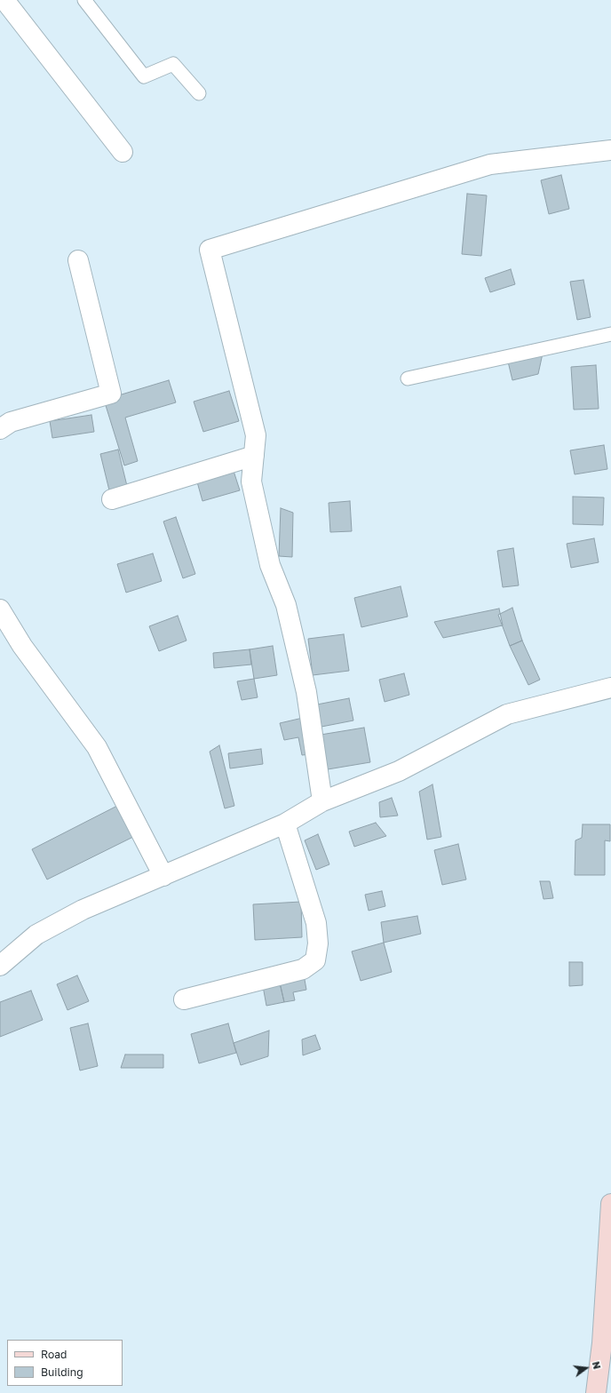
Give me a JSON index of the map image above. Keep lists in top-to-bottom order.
{
  "legend": ["Road", "Building"],
  "north": "right"
}
